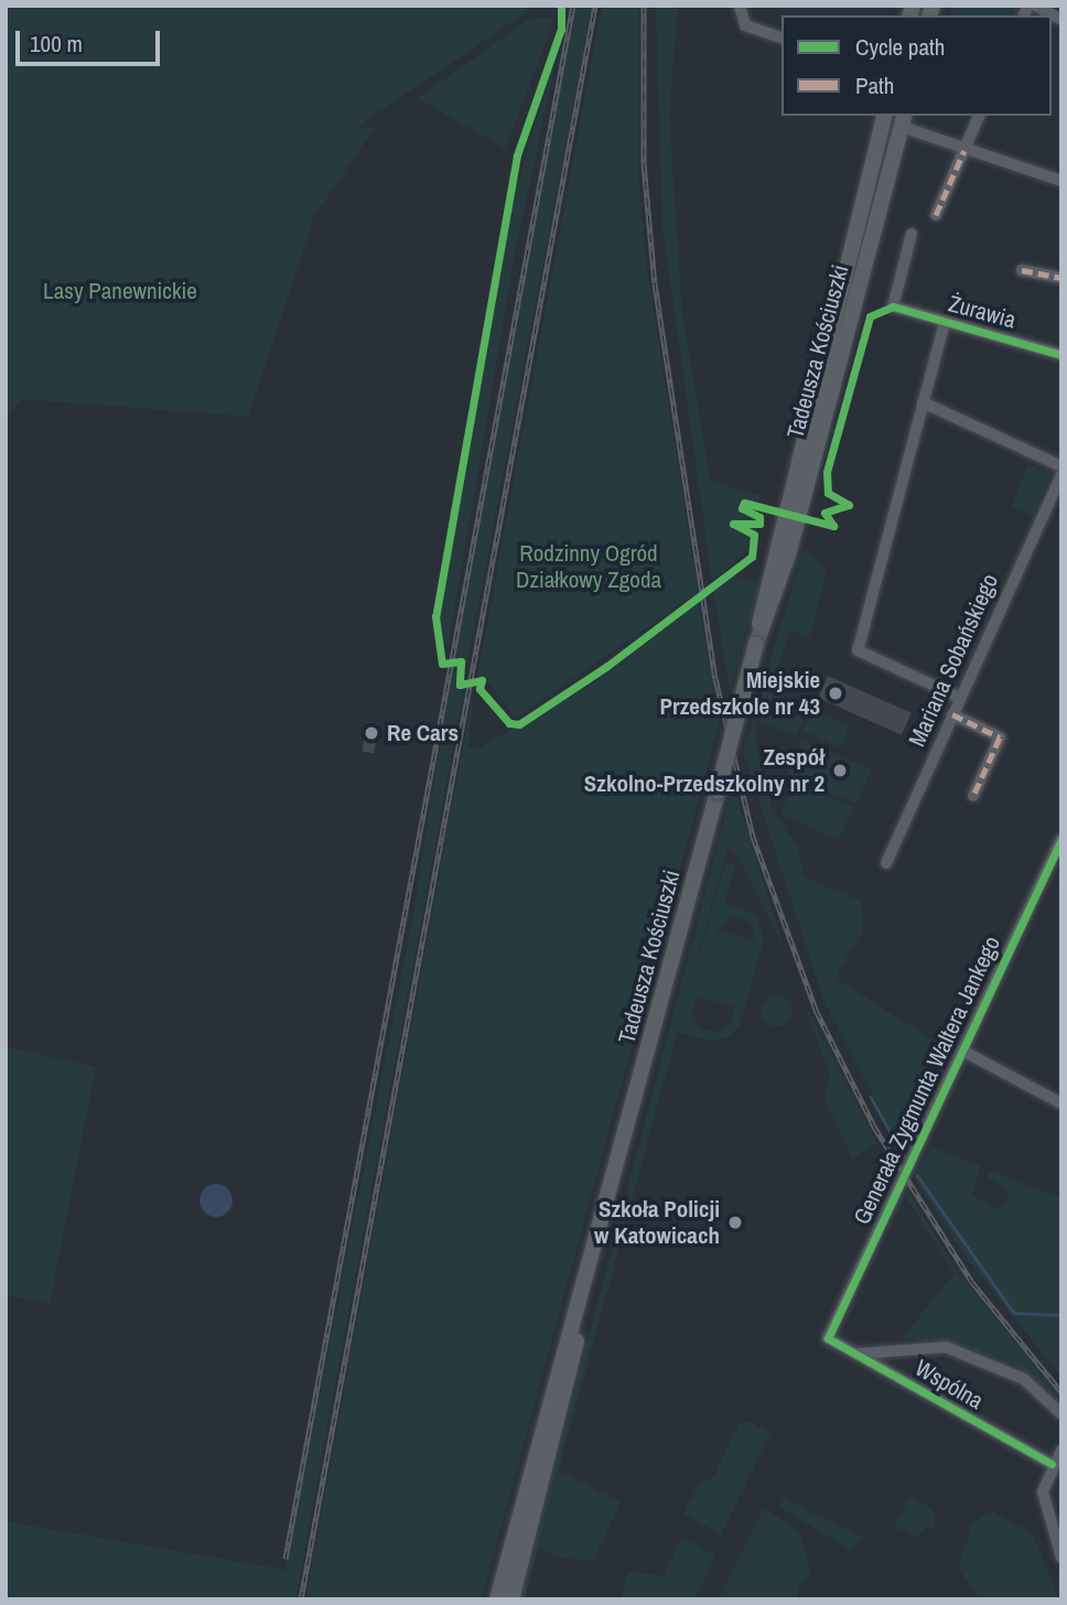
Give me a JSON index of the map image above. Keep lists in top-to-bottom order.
{
  "streets": {
    "main road": ["Tadeusza Kościuszki"],
    "street": [
      "Żurawia",
      "Mariana Sobańskiego",
      "Generała Zygmunta Waltera Jankego",
      "Wspólna"
    ]
  },
  "crossings": [
    ["Żurawia", "Mariana Sobańskiego"],
    ["Generała Zygmunta Waltera Jankego", "Wspólna"]
  ],
  "parks": ["Lasy Panewnickie", "Rodzinny Ogród Działkowy Zgoda"],
  "places": [
    "Miejskie Przedszkole nr 43",
    "Re Cars",
    "Zespół Szkolno-Przedszkolny nr 2",
    "Szkoła Policji w Katowicach"
  ],
  "legend": ["Cycle path", "Path"],
  "scale_bar": "100 m"
}
